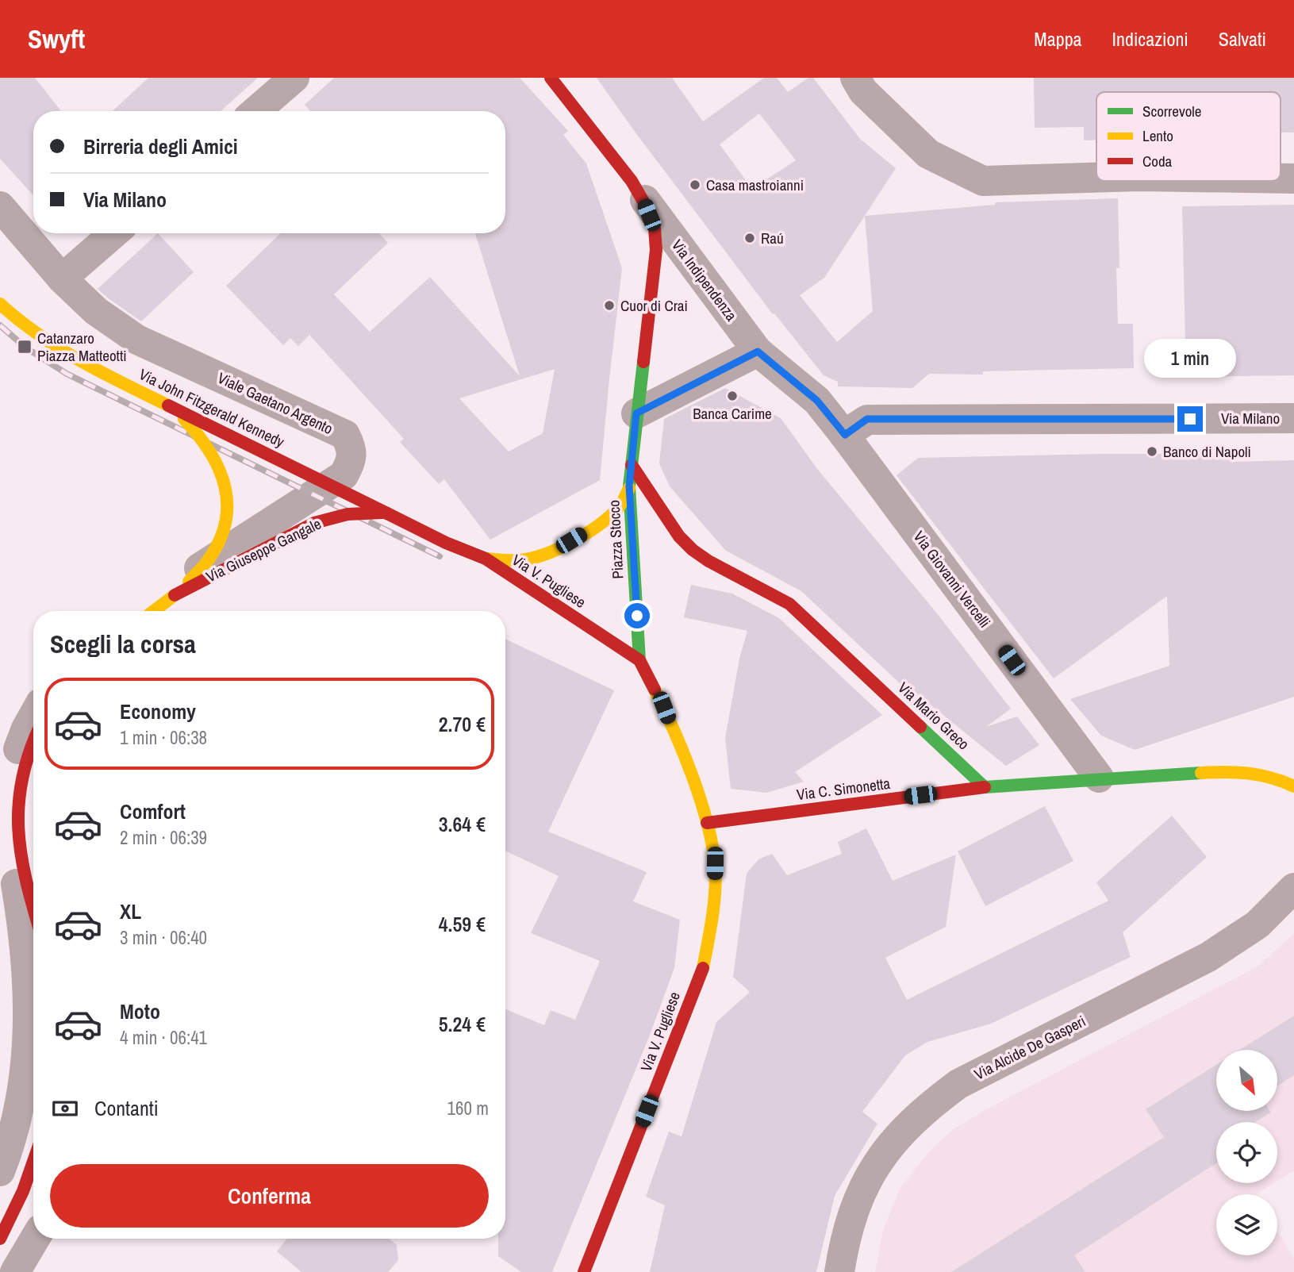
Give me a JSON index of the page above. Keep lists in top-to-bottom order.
{
  "streets": {
    "street": [
      "Via Indipendenza",
      "Viale Gaetano Argento",
      "Via John Fitzgerald Kennedy",
      "Via Milano",
      "Piazza Stocco",
      "Via Giuseppe Gangale",
      "Via Giovanni Vercelli",
      "Via V. Pugliese",
      "Via Mario Greco",
      "Via C. Simonetta",
      "Via Alcide De Gasperi"
    ]
  },
  "crossings": [
    ["Via Indipendenza", "Via Milano"],
    ["Via Indipendenza", "Piazza Stocco"],
    ["Via Indipendenza", "Via Giovanni Vercelli"],
    ["Via Indipendenza", "Via Mario Greco"],
    ["Via John Fitzgerald Kennedy", "Via Giuseppe Gangale"],
    ["Via John Fitzgerald Kennedy", "Via V. Pugliese"],
    ["Via Milano", "Via Giovanni Vercelli"],
    ["Piazza Stocco", "Via V. Pugliese"],
    ["Via Giuseppe Gangale", "Via V. Pugliese"],
    ["Via V. Pugliese", "Via C. Simonetta"],
    ["Via Mario Greco", "Via C. Simonetta"]
  ],
  "places": {
    "other": [
      "Casa mastroianni",
      "Raú",
      "Cuor di Crai",
      "Banca Carime",
      "Banco di Napoli"
    ],
    "transit": ["Catanzaro Piazza Matteotti"]
  },
  "legend": ["Scorrevole", "Lento", "Coda"],
  "north": "bottom right",
  "page": {
    "header": "Swyft",
    "nav": ["Mappa", "Indicazioni", "Salvati"],
    "banner": ["Birreria degli Amici", "Via Milano"],
    "bubble": "1 min",
    "heading": "Scegli la corsa",
    "list": [
      {
        "name": "Economy",
        "note": "1 min · 06:38",
        "value": "2.70 €"
      },
      {
        "name": "Comfort",
        "note": "2 min · 06:39",
        "value": "3.64 €"
      },
      {
        "name": "XL",
        "note": "3 min · 06:40",
        "value": "4.59 €"
      },
      {
        "name": "Moto",
        "note": "4 min · 06:41",
        "value": "5.24 €"
      }
    ],
    "pay": ["Contanti", "160 m"],
    "buttons": "Conferma"
  }
}
